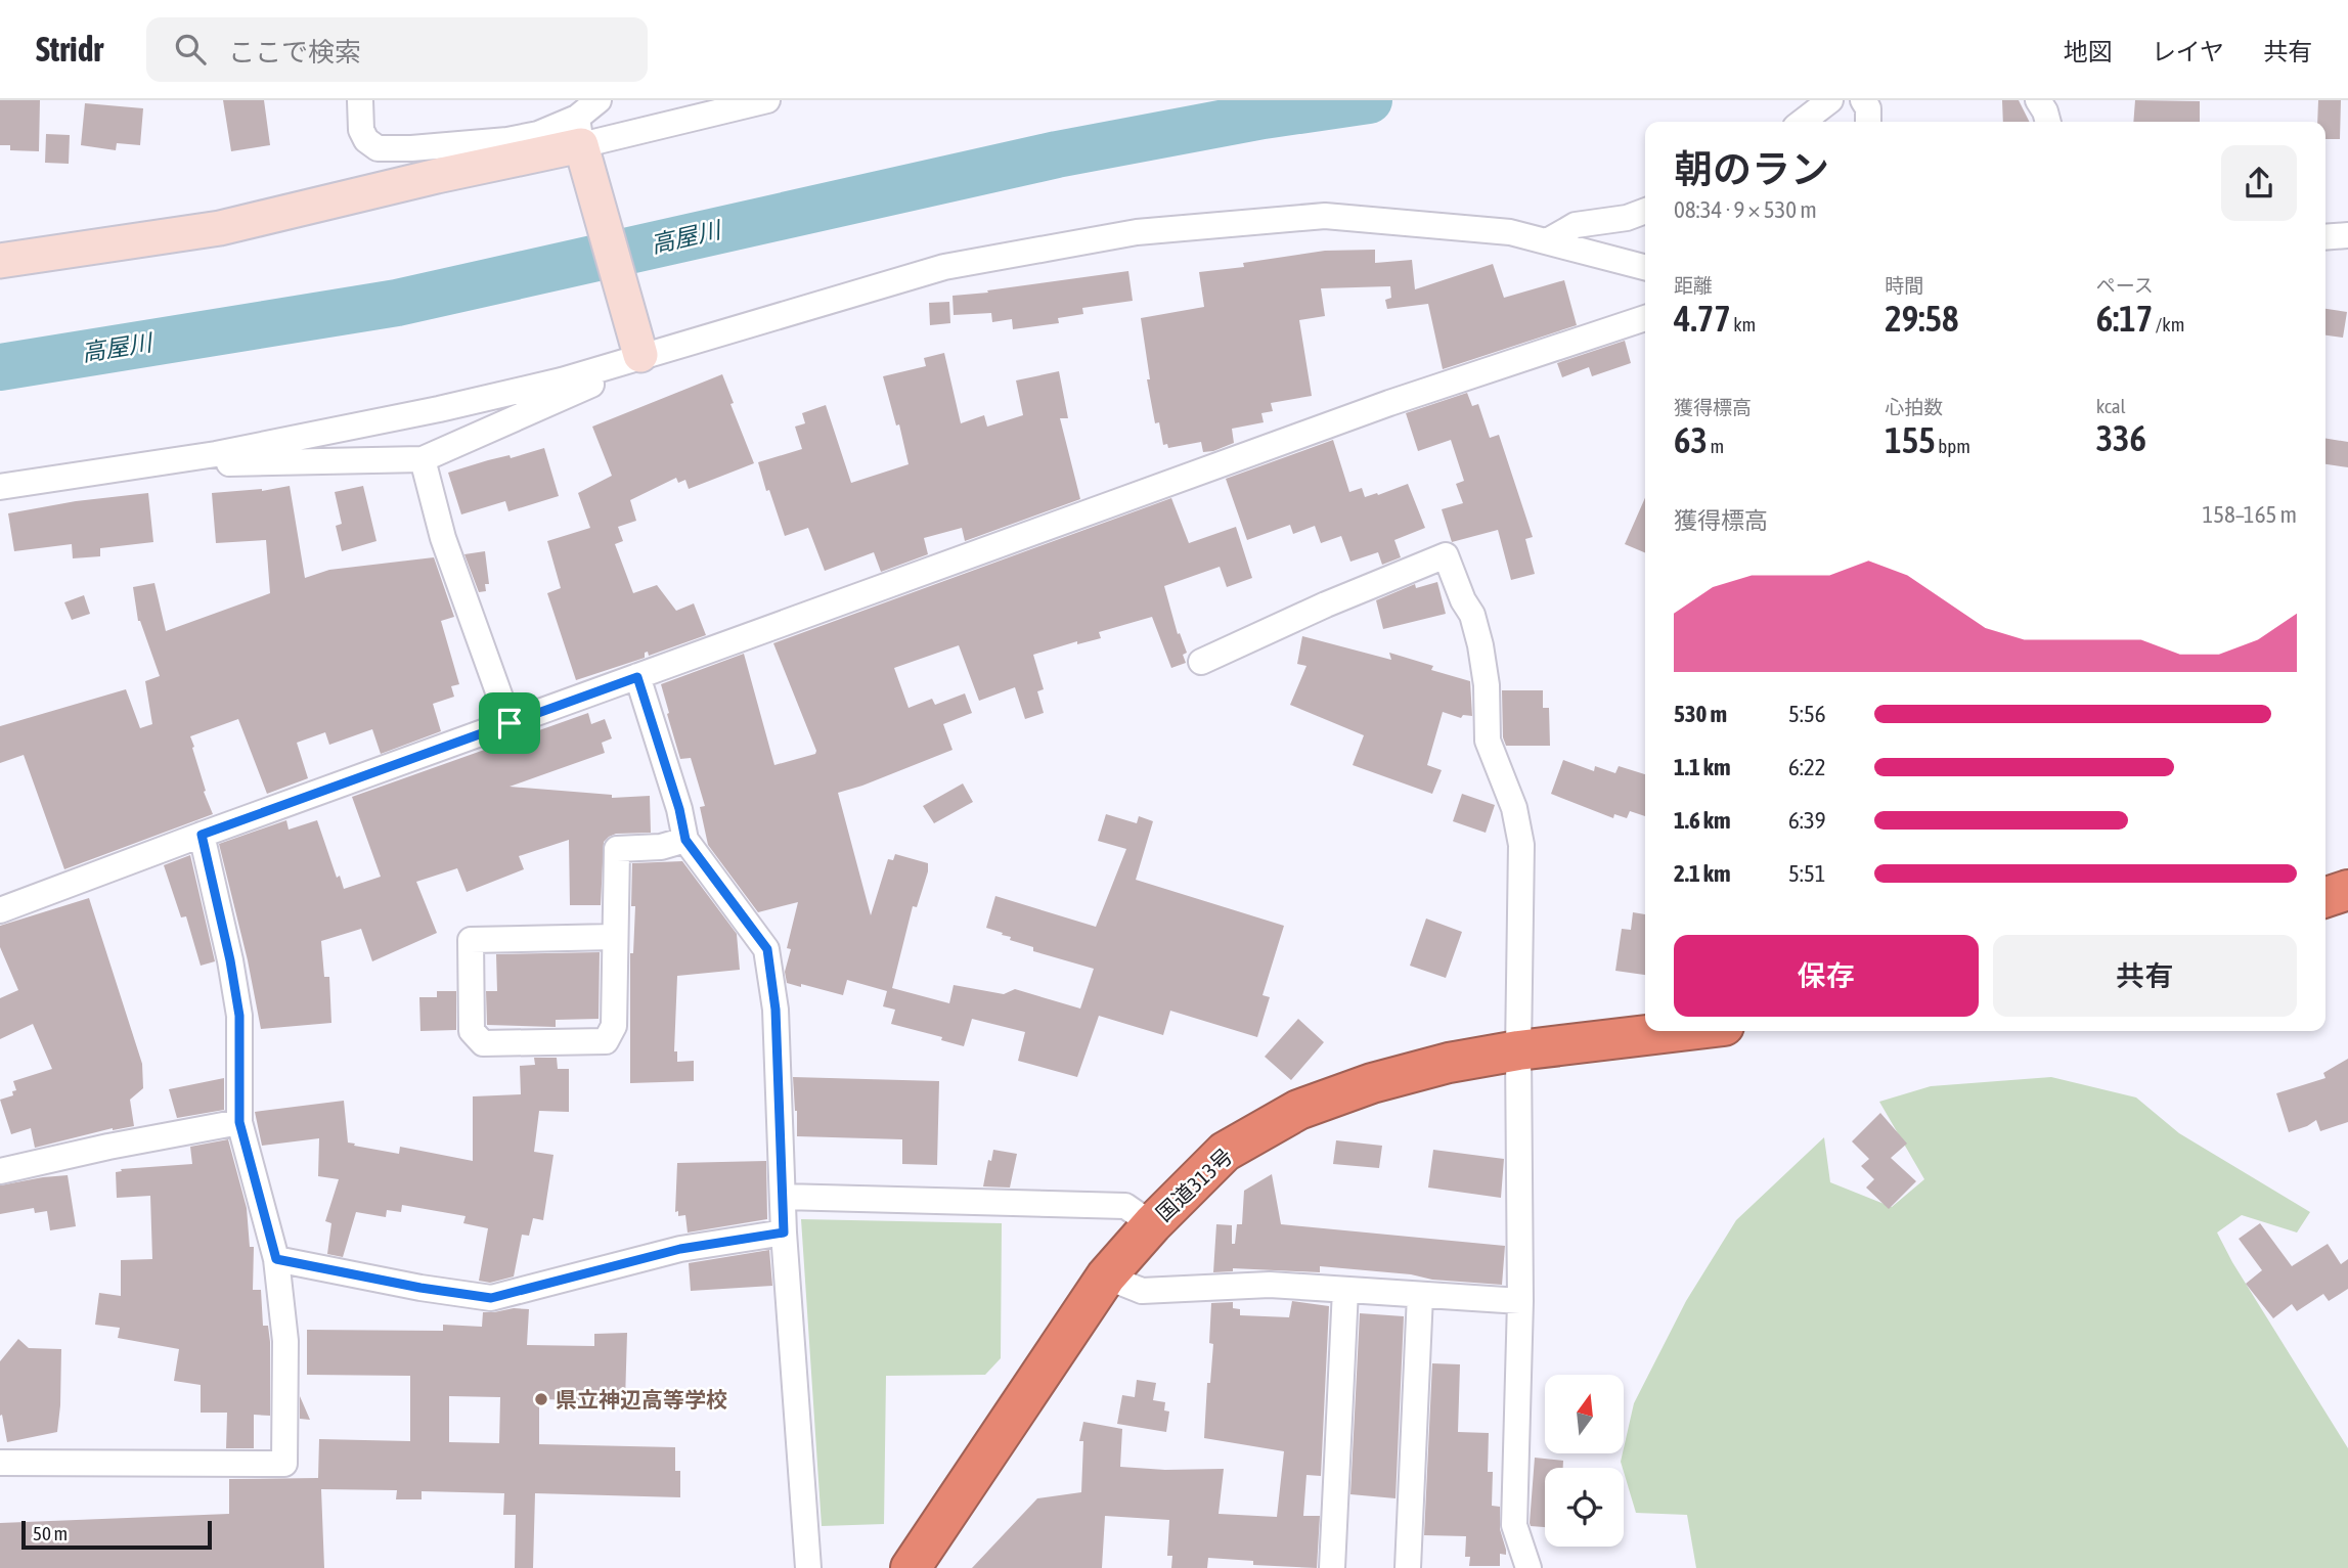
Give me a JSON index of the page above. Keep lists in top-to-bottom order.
{
  "streets": {
    "highway": ["国道313号"]
  },
  "water": ["高屋川"],
  "places": ["県立神辺高等学校"],
  "scale_bar": "50 m",
  "north": "top",
  "page": {
    "header": "Stridr",
    "search": "ここで検索",
    "nav": ["地図", "レイヤ", "共有"],
    "heading": ["朝のラン", "08:34 · 9 × 530 m"],
    "stats": [
      ["距離", "4.77 km"],
      ["時間", "29:58"],
      ["ペース", "6:17 /km"],
      ["獲得標高", "63 m"],
      ["心拍数", "155 bpm"],
      ["kcal", "336"]
    ],
    "chart": ["獲得標高", "158–165 m"],
    "list": [
      {
        "name": "530 m",
        "note": "5:56"
      },
      {
        "name": "1.1 km",
        "note": "6:22"
      },
      {
        "name": "1.6 km",
        "note": "6:39"
      },
      {
        "name": "2.1 km",
        "note": "5:51"
      }
    ],
    "buttons": ["保存", "共有"],
    "scale": "50 m"
  }
}
